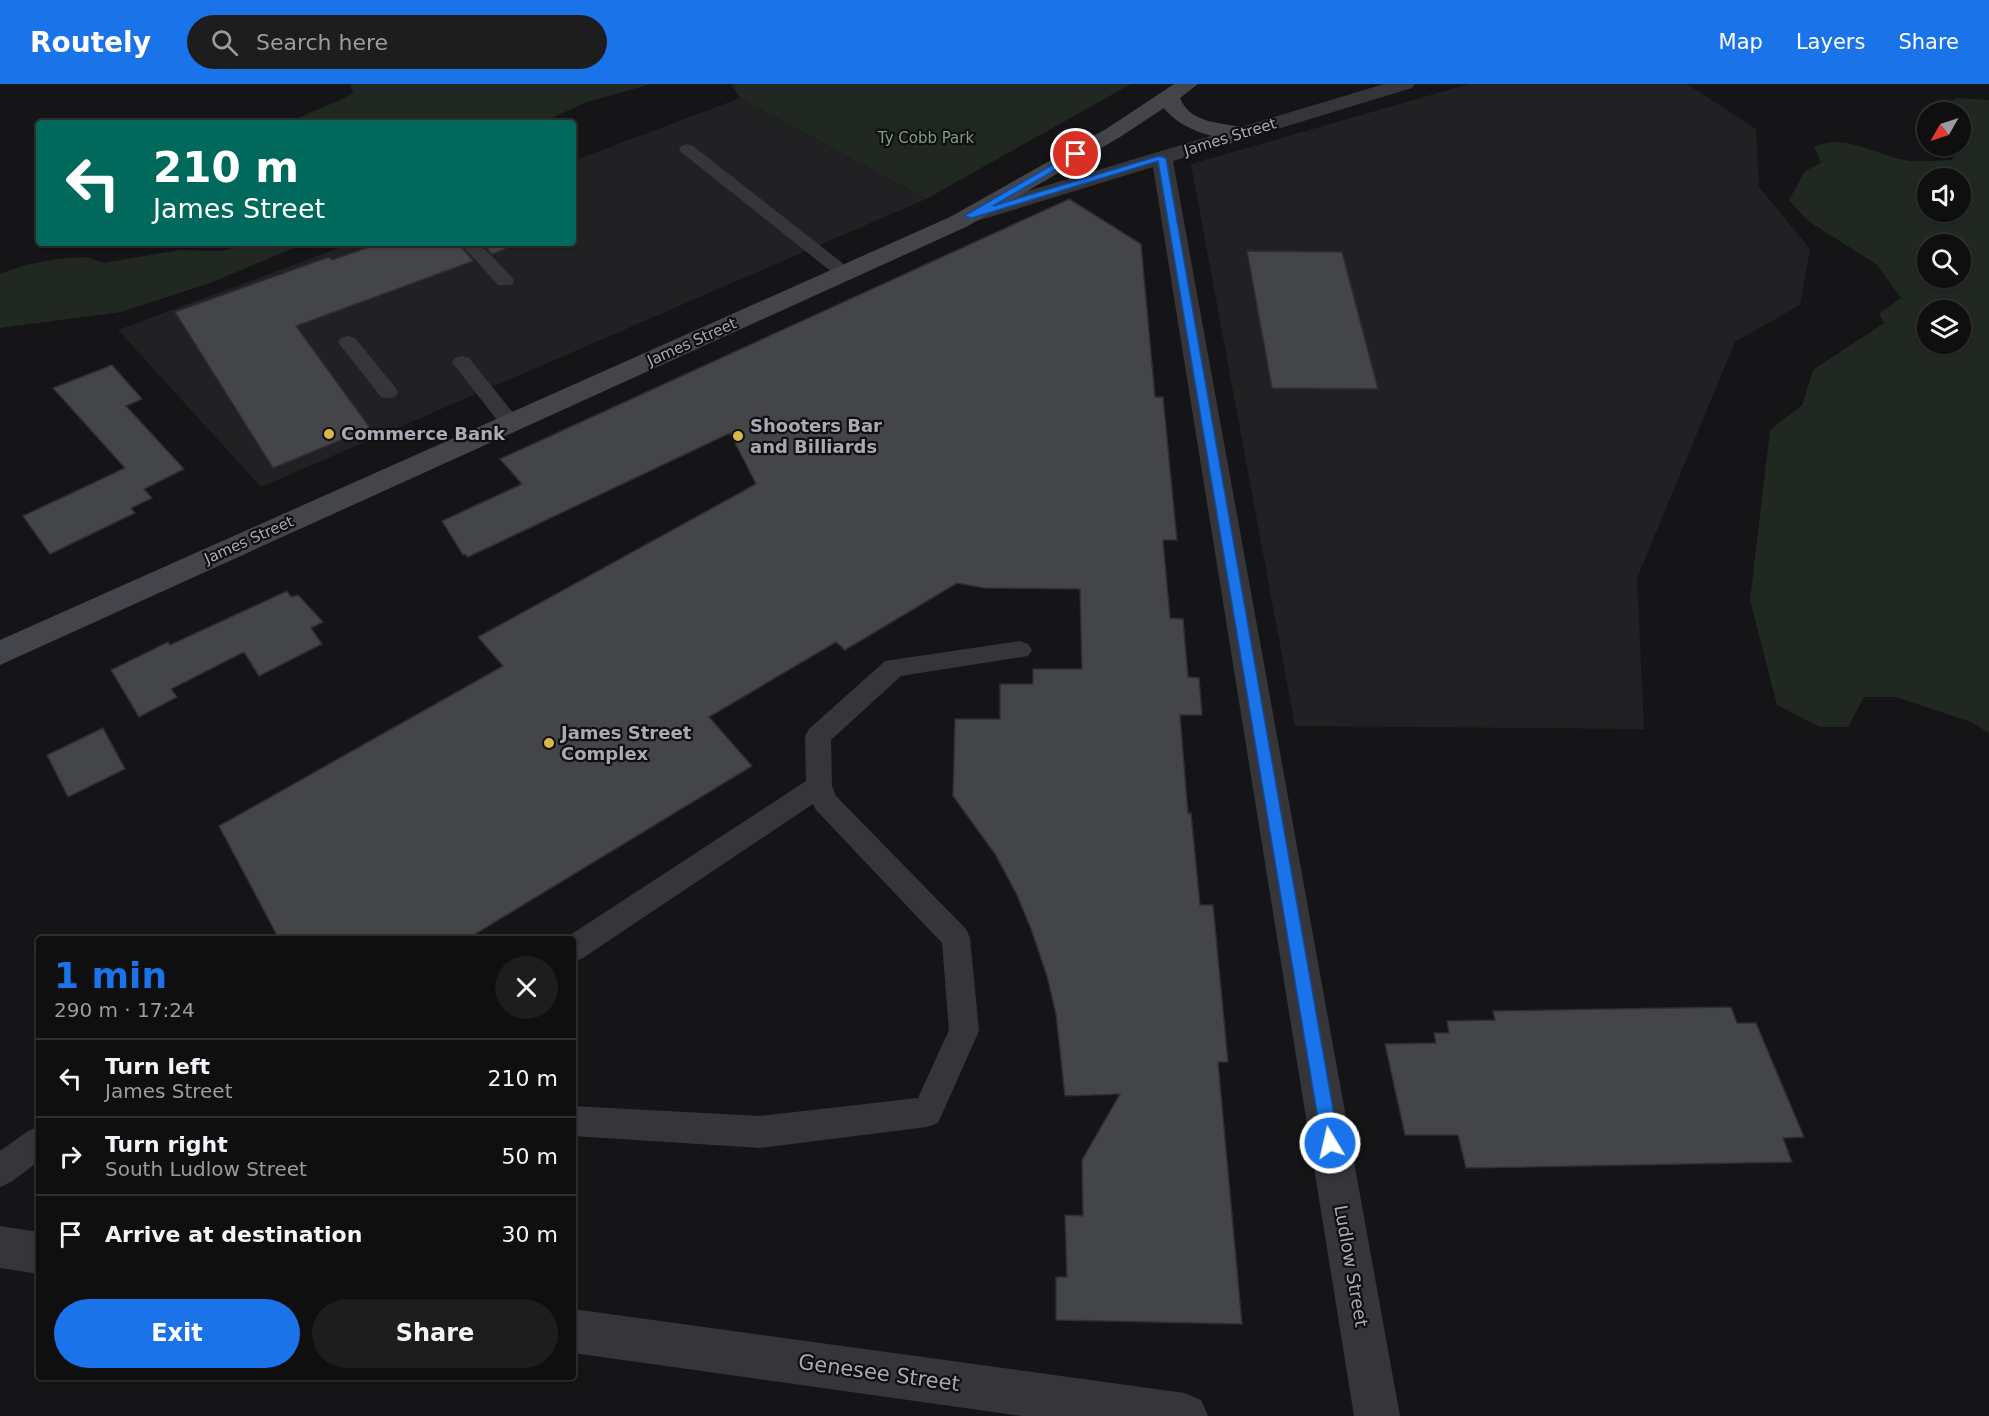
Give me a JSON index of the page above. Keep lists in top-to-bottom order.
{
  "streets": {
    "main road": ["James Street"],
    "street": ["Ludlow Street", "Genesee Street"]
  },
  "crossings": [
    ["James Street", "Ludlow Street"]
  ],
  "parks": ["Ty Cobb Park"],
  "places": ["Commerce Bank", "Shooters Bar and Billiards", "James Street Complex"],
  "north": "bottom left",
  "page": {
    "header": "Routely",
    "search": "Search here",
    "nav": ["Map", "Layers", "Share"],
    "turn": ["210 m", "James Street"],
    "heading": ["1 min", "290 m · 17:24"],
    "list": [
      {
        "name": "Turn left",
        "note": "James Street",
        "value": "210 m"
      },
      {
        "name": "Turn right",
        "note": "South Ludlow Street",
        "value": "50 m"
      },
      {
        "name": "Arrive at destination",
        "value": "30 m"
      }
    ],
    "buttons": ["Exit", "Share"]
  }
}
